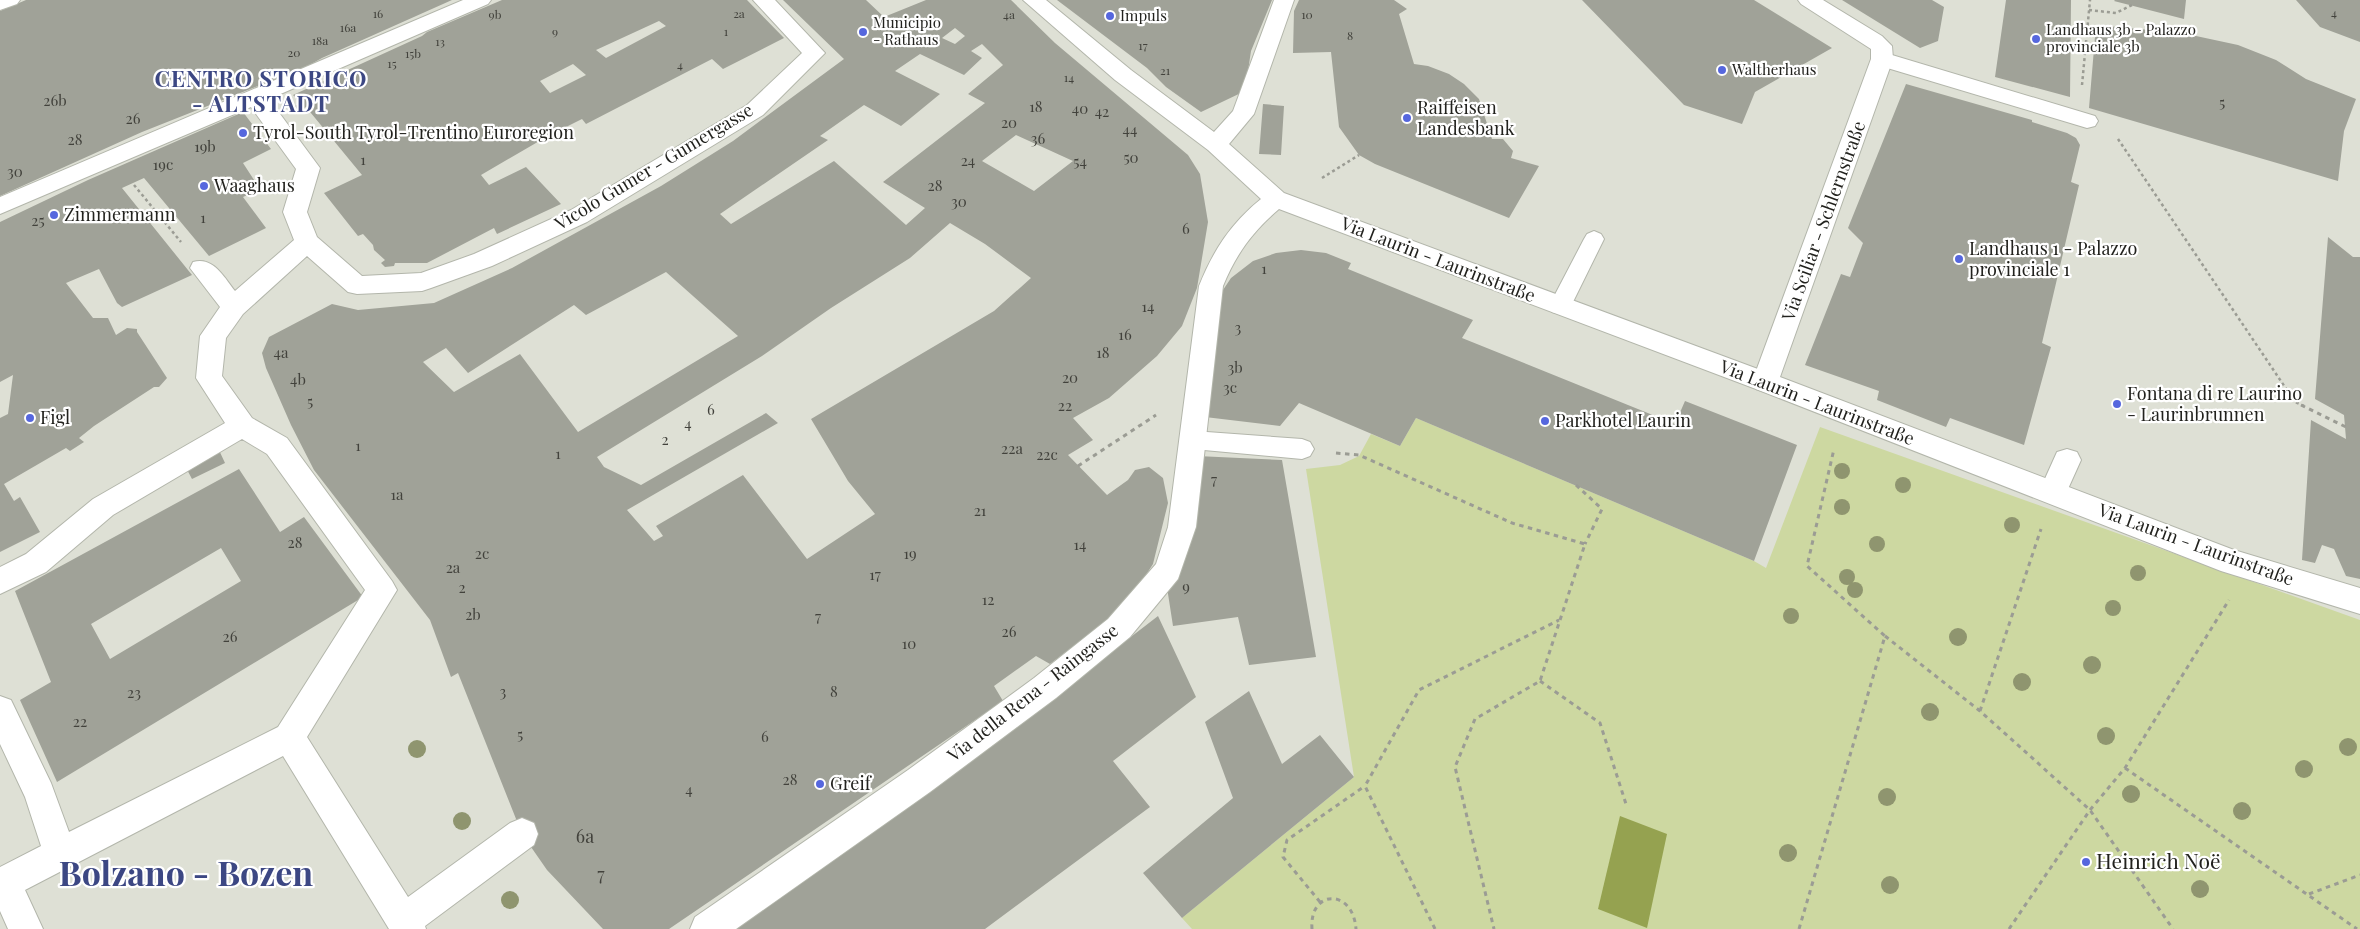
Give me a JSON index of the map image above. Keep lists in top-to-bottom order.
{
  "streets": {
    "street": [
      "Vicolo Gumer - Gumergasse",
      "Via Sciliar - Schlernstraße",
      "Via Laurin - Laurinstraße",
      "Via della Rena - Raingasse"
    ]
  },
  "crossings": [
    ["Via Sciliar - Schlernstraße", "Via Laurin - Laurinstraße"],
    ["Via Laurin - Laurinstraße", "Via della Rena - Raingasse"]
  ],
  "districts": ["CENTRO STORICO - ALTSTADT", "Bolzano - Bozen"],
  "places": [
    "Impuls",
    "Municipio - Rathaus",
    "Landhaus 3b - Palazzo provinciale 3b",
    "Waltherhaus",
    "Raiffeisen Landesbank",
    "Tyrol-South Tyrol-Trentino Euroregion",
    "Waaghaus",
    "Zimmermann",
    "Landhaus 1 - Palazzo provinciale 1",
    "Fontana di re Laurino - Laurinbrunnen",
    "Figl",
    "Parkhotel Laurin",
    "Greif",
    "Heinrich Noë"
  ],
  "house_numbers": [
    "4",
    "16",
    "2a",
    "9b",
    "4a",
    "10",
    "16a",
    "9",
    "1",
    "8",
    "18a",
    "13",
    "17",
    "20",
    "15b",
    "15",
    "4",
    "21",
    "14",
    "26b",
    "5",
    "18",
    "40",
    "42",
    "26",
    "20",
    "44",
    "36",
    "28",
    "19b",
    "50",
    "1",
    "24",
    "54",
    "19c",
    "30",
    "28",
    "30",
    "1",
    "25",
    "6",
    "1",
    "14",
    "3",
    "16",
    "4a",
    "18",
    "3b",
    "20",
    "4b",
    "3c",
    "5",
    "22",
    "6",
    "4",
    "2",
    "1",
    "22a",
    "1",
    "22c",
    "7",
    "1a",
    "21",
    "28",
    "14",
    "2c",
    "19",
    "2a",
    "17",
    "9",
    "2",
    "12",
    "2b",
    "7",
    "26",
    "26",
    "10",
    "3",
    "8",
    "23",
    "22",
    "5",
    "6",
    "28",
    "4",
    "6a",
    "7"
  ]
}
